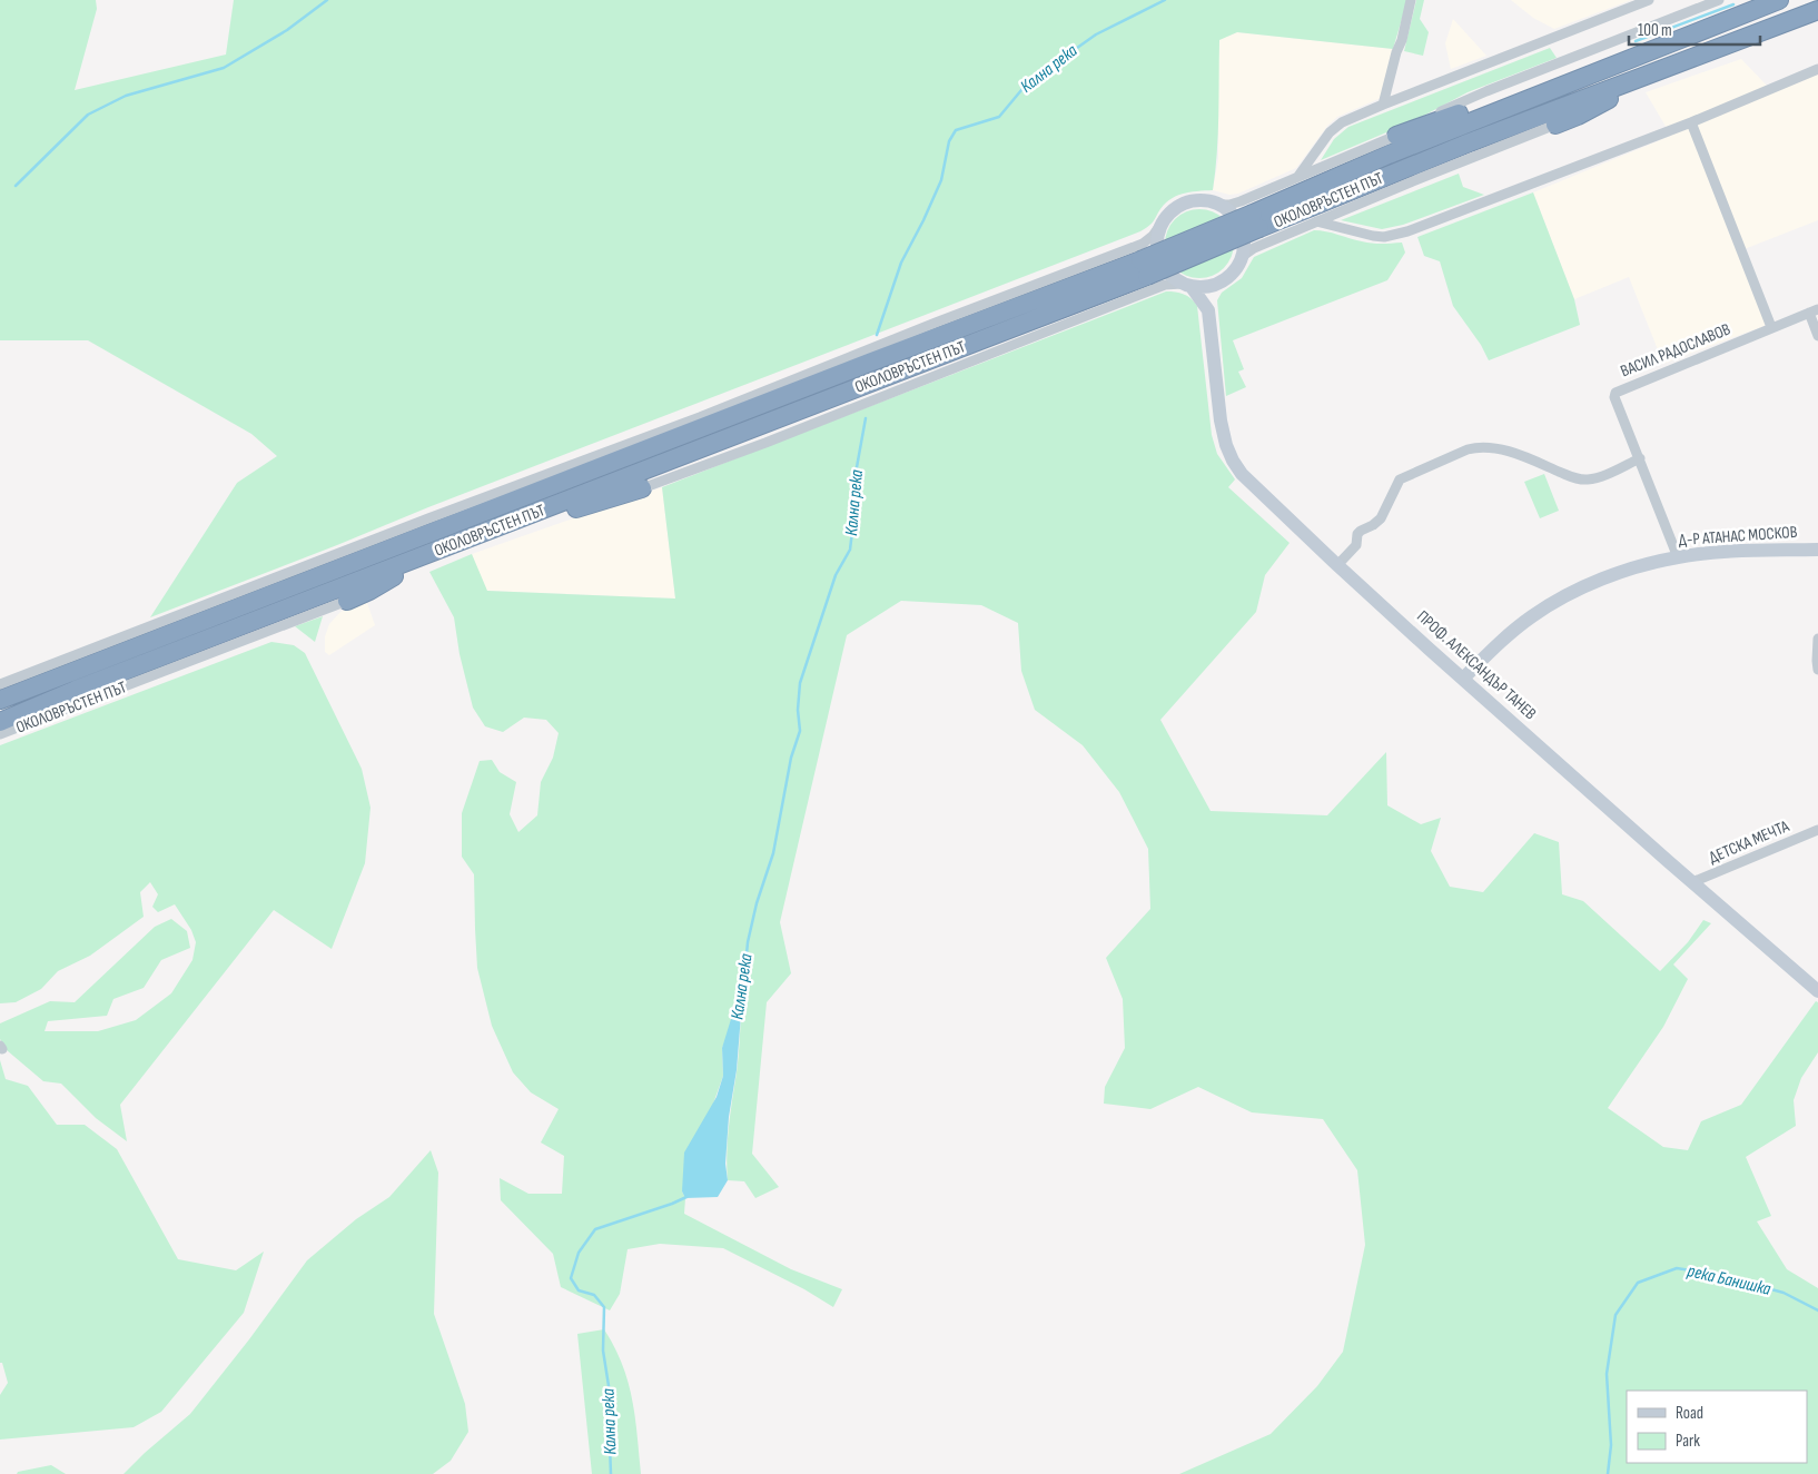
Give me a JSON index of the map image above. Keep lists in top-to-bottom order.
{
  "streets": {
    "highway": ["ОКОЛОВРЪСТЕН ПЪТ"],
    "street": [
      "ВАСИЛ РАДОСЛАВОВ",
      "Д-Р АТАНАС МОСКОВ",
      "ПРОФ. АЛЕКСАНДЪР ТАНЕВ",
      "ДЕТСКА МЕЧТА"
    ]
  },
  "crossings": [
    ["ОКОЛОВРЪСТЕН ПЪТ", "ПРОФ. АЛЕКСАНДЪР ТАНЕВ"],
    ["ВАСИЛ РАДОСЛАВОВ", "Д-Р АТАНАС МОСКОВ"],
    ["Д-Р АТАНАС МОСКОВ", "ПРОФ. АЛЕКСАНДЪР ТАНЕВ"],
    ["ПРОФ. АЛЕКСАНДЪР ТАНЕВ", "ДЕТСКА МЕЧТА"]
  ],
  "water": ["Кална река", "река Банишка"],
  "legend": ["Road", "Park"],
  "scale_bar": "100 m"
}
